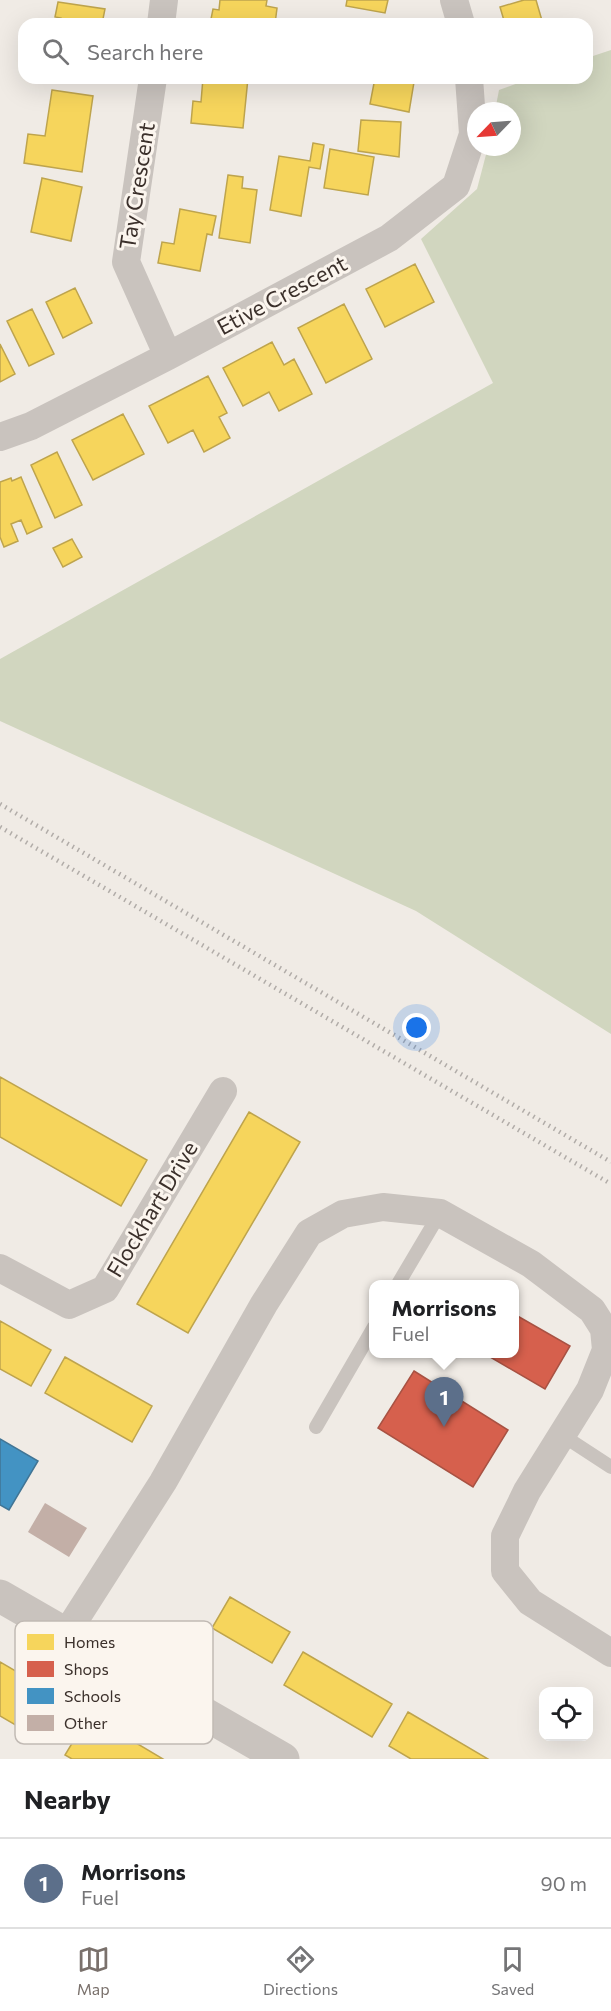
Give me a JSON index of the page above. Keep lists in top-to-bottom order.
{
  "streets": {
    "street": ["Tay Crescent", "Etive Crescent", "Flockhart Drive"]
  },
  "crossings": [
    ["Tay Crescent", "Etive Crescent"]
  ],
  "legend": [
    "Homes",
    "Shops",
    "Schools",
    "Other"
  ],
  "north": "bottom left",
  "page": {
    "search": "Search here",
    "popup": ["Morrisons", "Fuel"],
    "pins": "1",
    "heading": "Nearby",
    "list": [
      {
        "mark": "1",
        "name": "Morrisons",
        "note": "Fuel",
        "value": "90 m"
      }
    ],
    "nav": ["Map", "Directions", "Saved"]
  }
}
